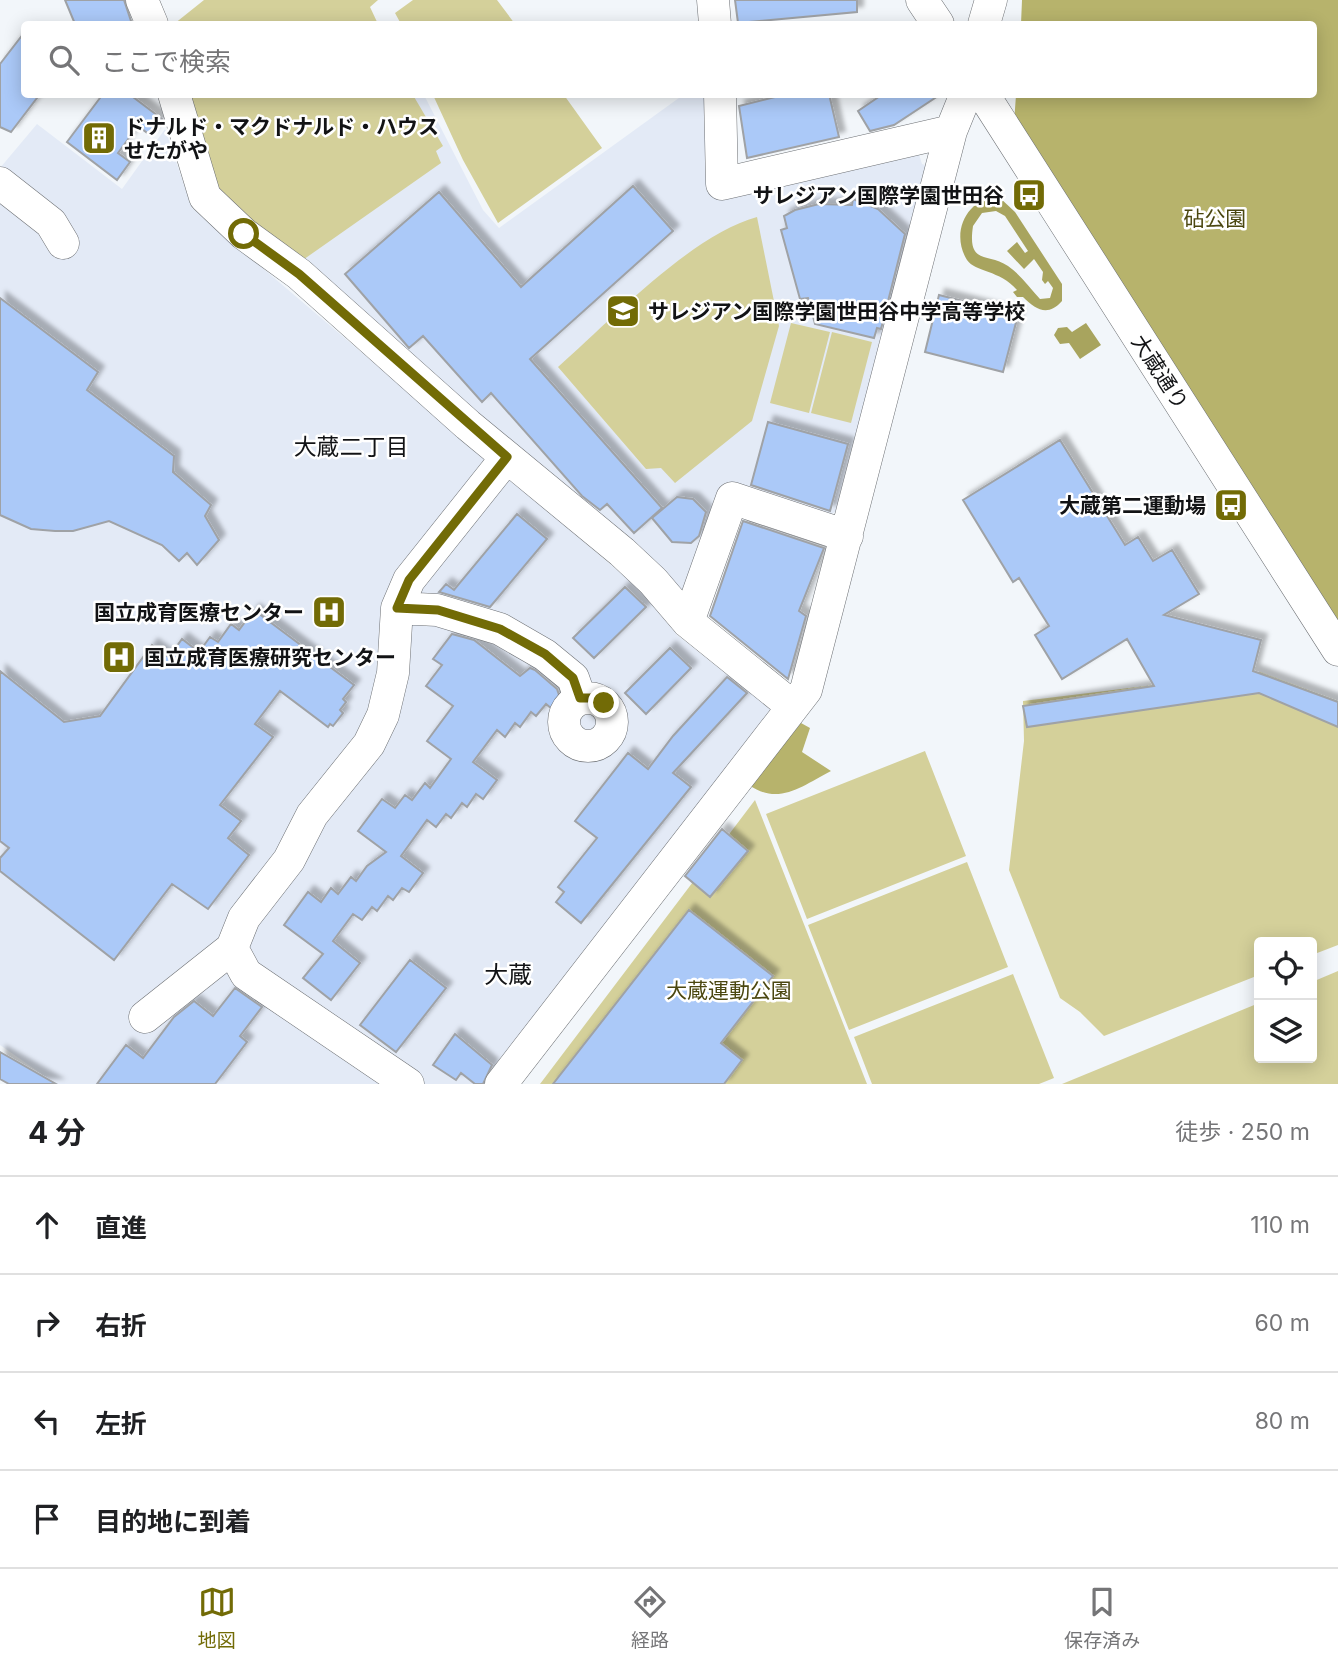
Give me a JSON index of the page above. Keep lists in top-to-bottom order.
{
  "streets": {
    "street": ["大蔵通り"]
  },
  "districts": ["大蔵二丁目", "大蔵"],
  "parks": ["砧公園", "大蔵運動公園"],
  "places": {
    "building": ["ドナルド・マクドナルド・ハウス せたがや"],
    "bus stop": ["サレジアン国際学園世田谷", "大蔵第二運動場"],
    "school or university": ["サレジアン国際学園世田谷中学高等学校"],
    "hospital": ["国立成育医療センター", "国立成育医療研究センター"]
  },
  "page": {
    "search": "ここで検索",
    "heading": ["4 分", "徒歩 · 250 m"],
    "list": [
      ["直進", "110 m"],
      ["右折", "60 m"],
      ["左折", "80 m"],
      "目的地に到着"
    ],
    "nav": ["地図", "経路", "保存済み"]
  }
}
